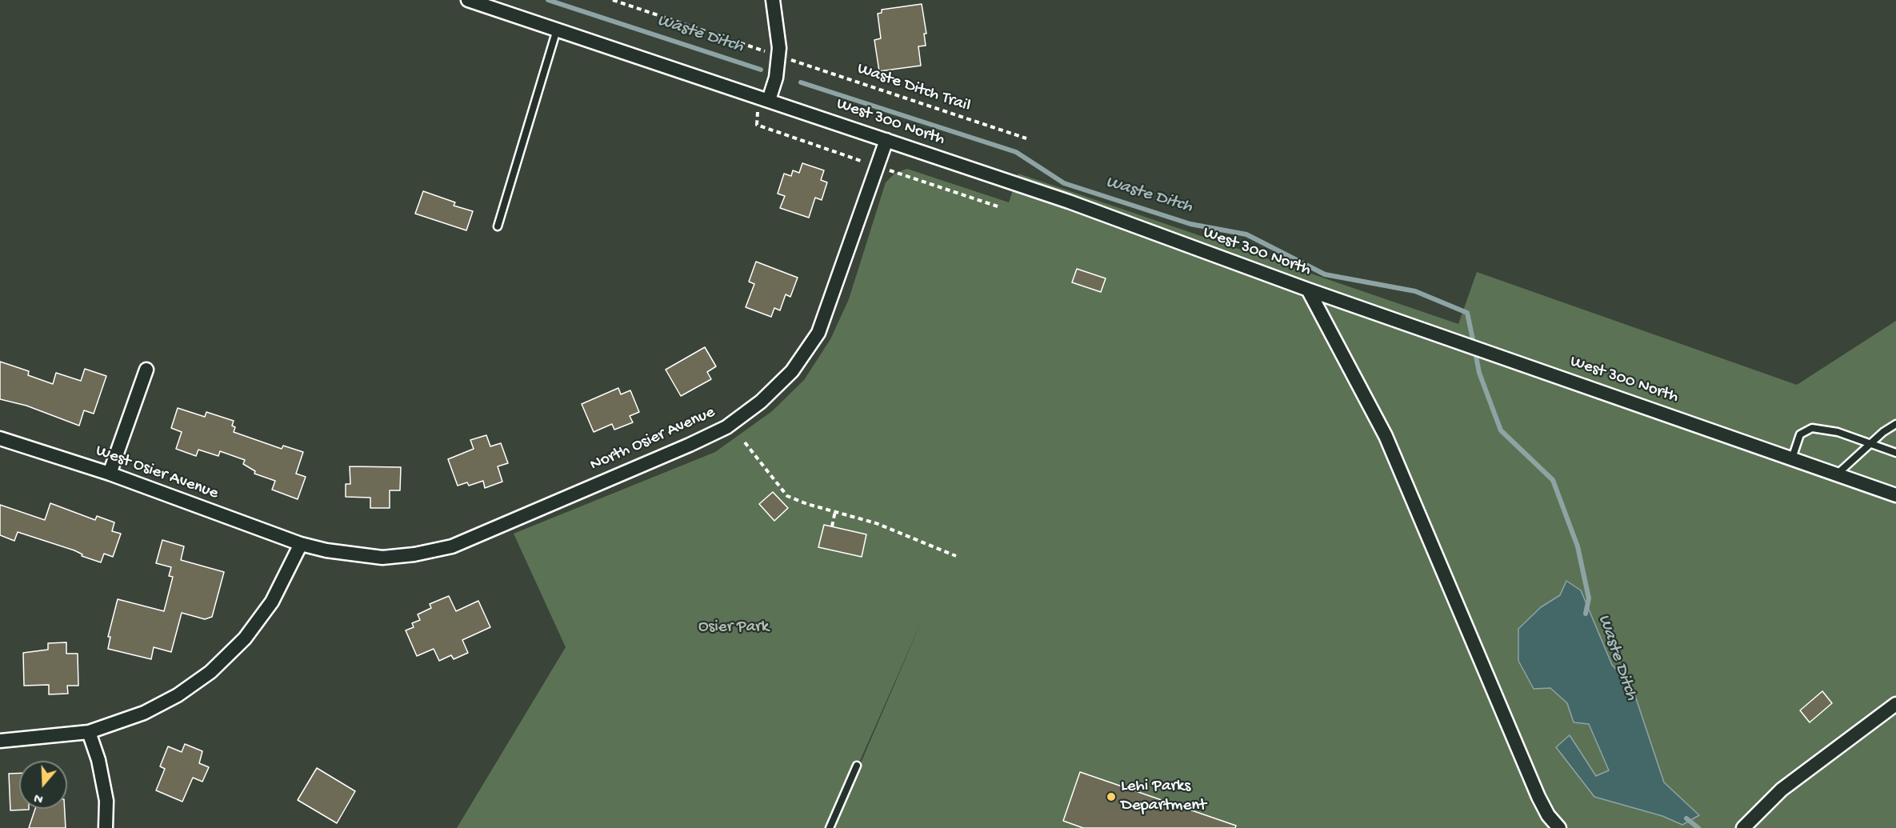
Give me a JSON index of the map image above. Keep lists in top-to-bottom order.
{
  "streets": {
    "street": ["West 300 North", "North Osier Avenue", "West Osier Avenue"],
    "path": ["Waste Ditch Trail"]
  },
  "crossings": [
    ["West 300 North", "North Osier Avenue"],
    ["North Osier Avenue", "West Osier Avenue"]
  ],
  "water": ["Waste Ditch"],
  "parks": ["Osier Park"],
  "places": ["Lehi Parks Department"],
  "north": "bottom"
}
